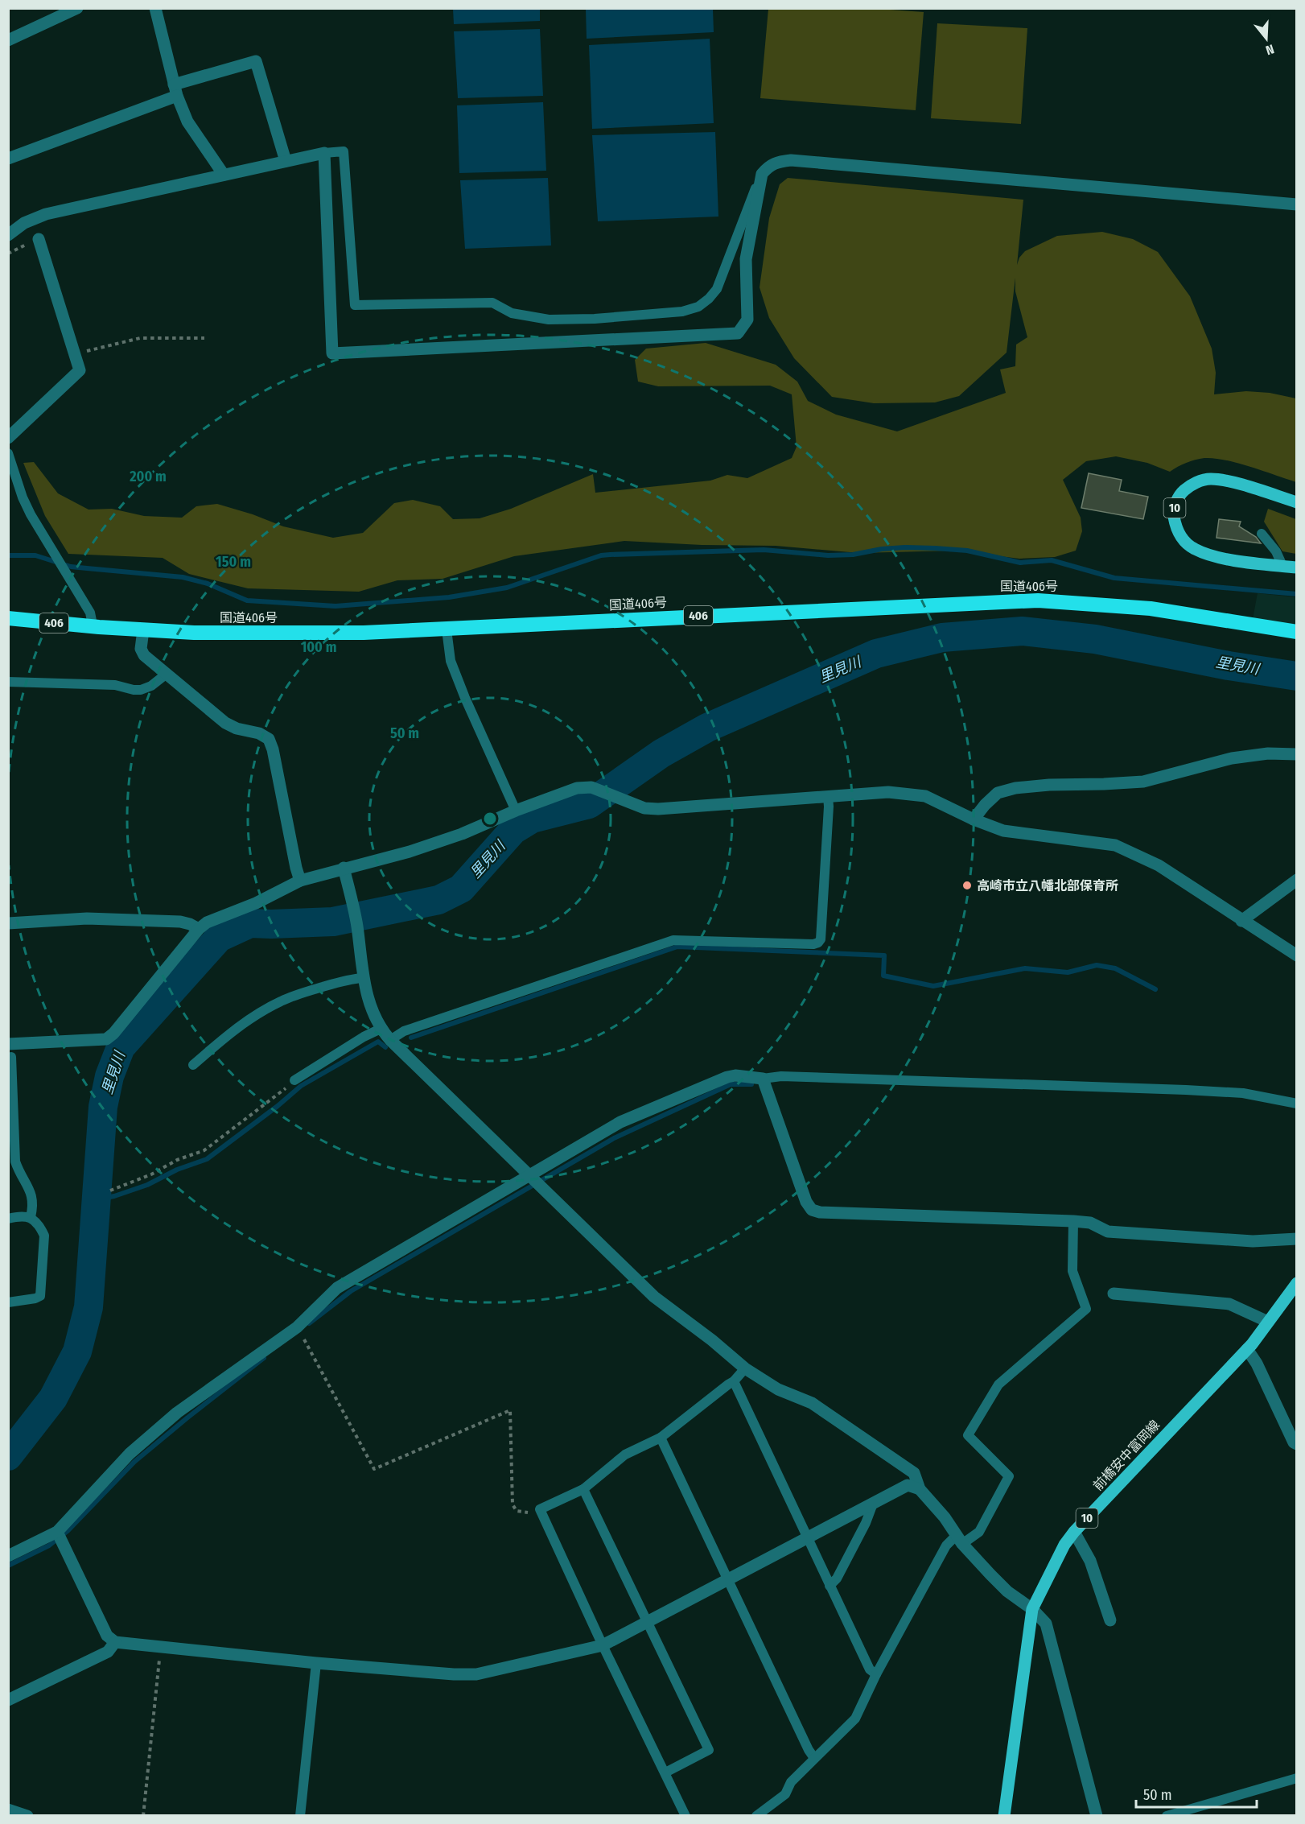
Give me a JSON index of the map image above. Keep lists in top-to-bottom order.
{
  "streets": {
    "highway": ["国道406号", "406"],
    "main road": ["10", "前橋安中富岡線"]
  },
  "water": ["里見川"],
  "places": ["高崎市立八幡北部保育所"],
  "scale_bar": "50 m",
  "north": "bottom",
  "rings": [
    "200 m",
    "150 m",
    "100 m",
    "50 m"
  ]
}
